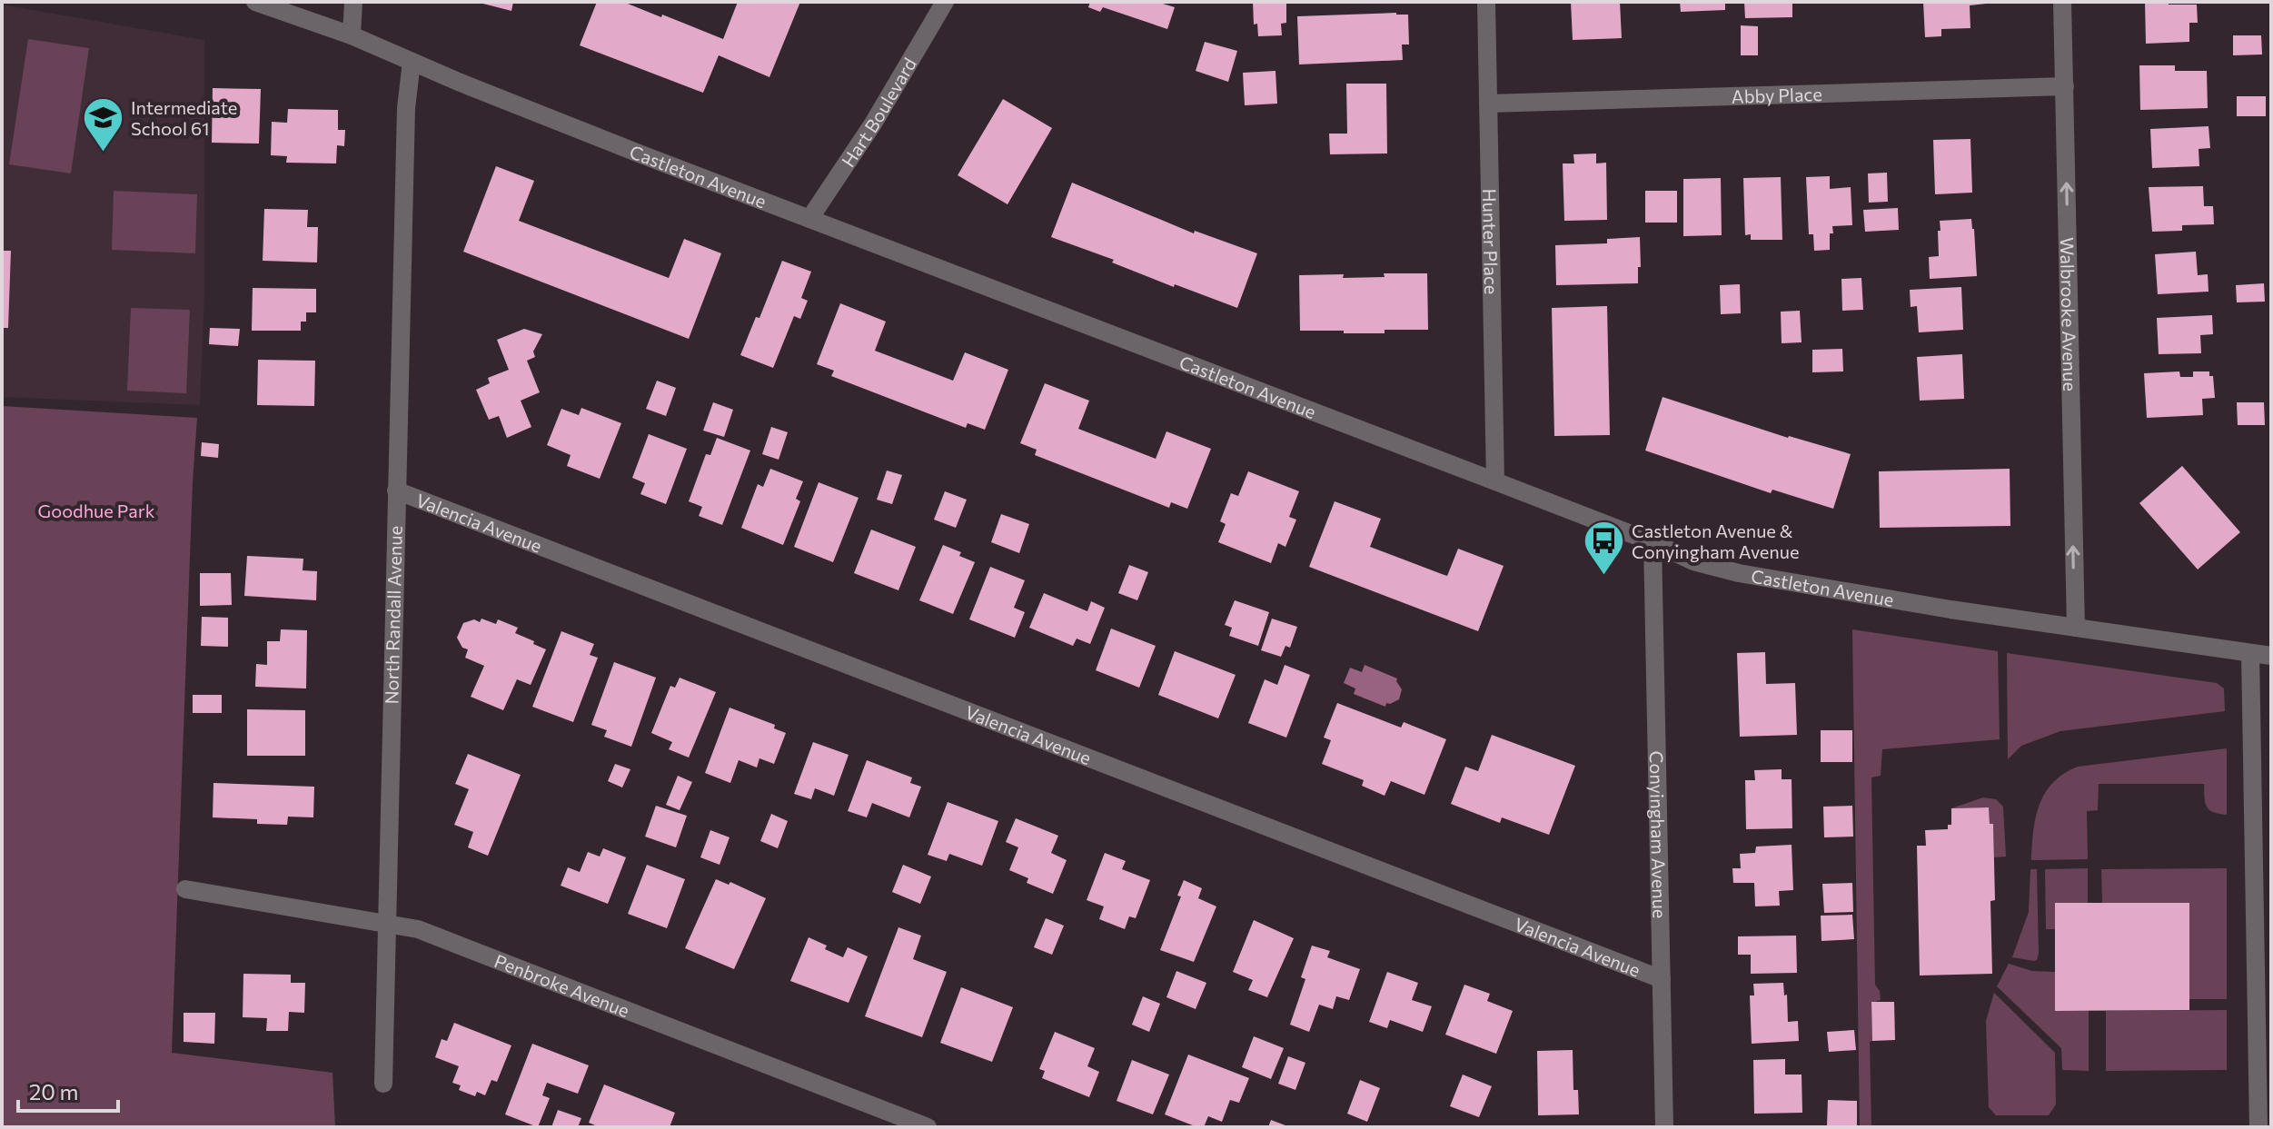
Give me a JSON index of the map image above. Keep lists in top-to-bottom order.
{
  "streets": {
    "street": [
      "Abby Place",
      "Hart Boulevard",
      "Castleton Avenue",
      "Hunter Place",
      "Walbrooke Avenue",
      "Valencia Avenue",
      "North Randall Avenue",
      "Conyingham Avenue",
      "Penbroke Avenue"
    ]
  },
  "crossings": [
    ["Abby Place", "Hunter Place"],
    ["Abby Place", "Walbrooke Avenue"],
    ["Hart Boulevard", "Castleton Avenue"],
    ["Castleton Avenue", "Hunter Place"],
    ["Castleton Avenue", "Walbrooke Avenue"],
    ["Castleton Avenue", "North Randall Avenue"],
    ["Castleton Avenue", "Conyingham Avenue"],
    ["Valencia Avenue", "North Randall Avenue"],
    ["Valencia Avenue", "Conyingham Avenue"],
    ["North Randall Avenue", "Penbroke Avenue"]
  ],
  "one_way": ["Walbrooke Avenue"],
  "parks": ["Goodhue Park"],
  "places": {
    "school or university": ["Intermediate School 61"],
    "bus stop": ["Castleton Avenue & Conyingham Avenue"]
  },
  "scale_bar": "20 m"
}
